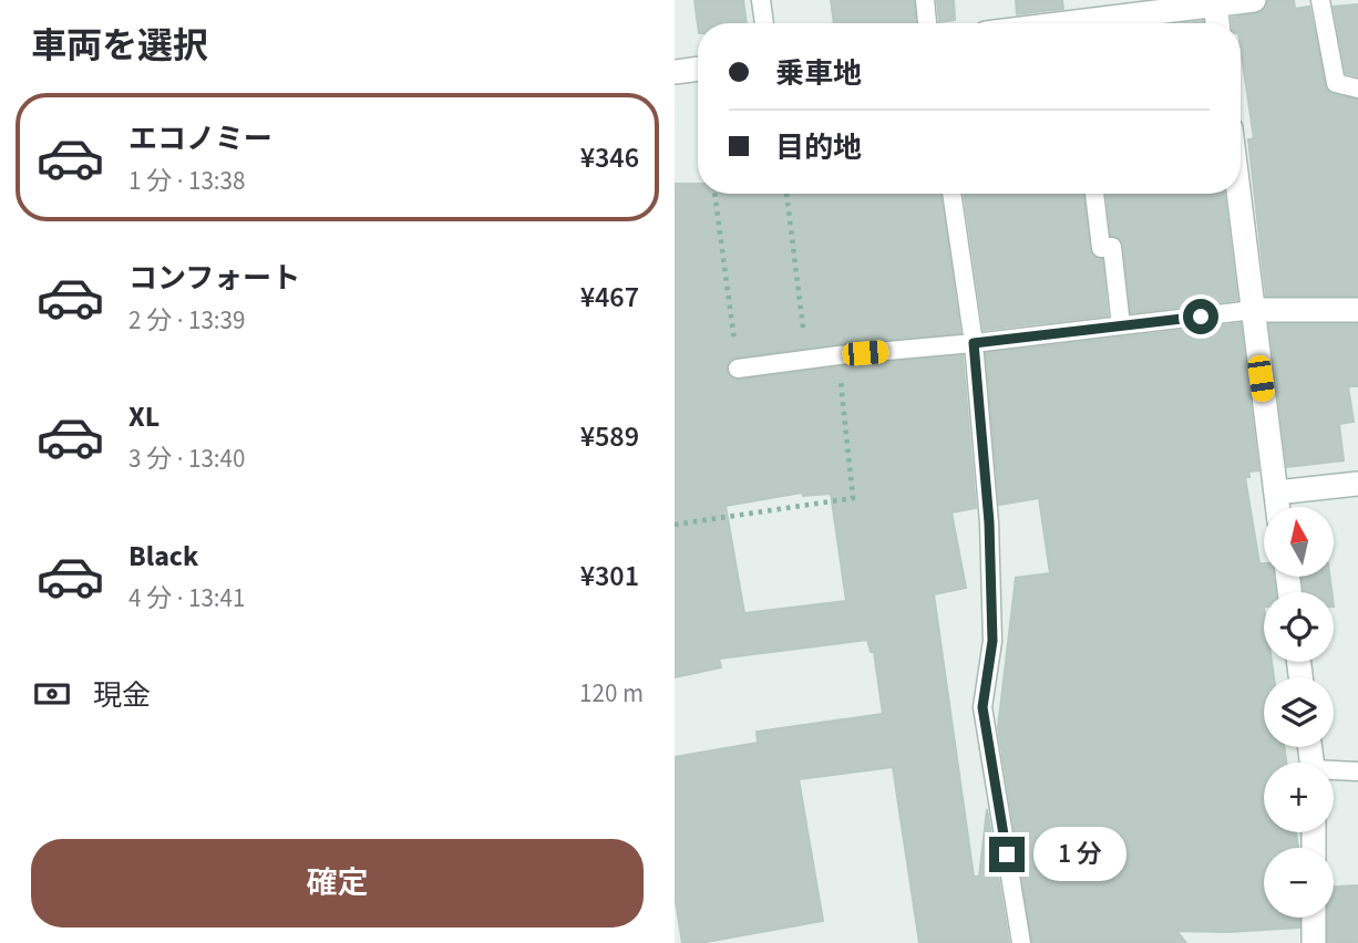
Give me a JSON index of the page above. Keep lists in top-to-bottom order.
{
  "north": "top",
  "page": {
    "heading": "車両を選択",
    "banner": ["乗車地", "目的地"],
    "list": [
      {
        "name": "エコノミー",
        "note": "1 分 · 13:38",
        "value": "¥346"
      },
      {
        "name": "コンフォート",
        "note": "2 分 · 13:39",
        "value": "¥467"
      },
      {
        "name": "XL",
        "note": "3 分 · 13:40",
        "value": "¥589"
      },
      {
        "name": "Black",
        "note": "4 分 · 13:41",
        "value": "¥301"
      }
    ],
    "map_buttons": ["+", "−"],
    "pay": ["現金", "120 m"],
    "buttons": "確定",
    "bubble": "1 分"
  }
}
